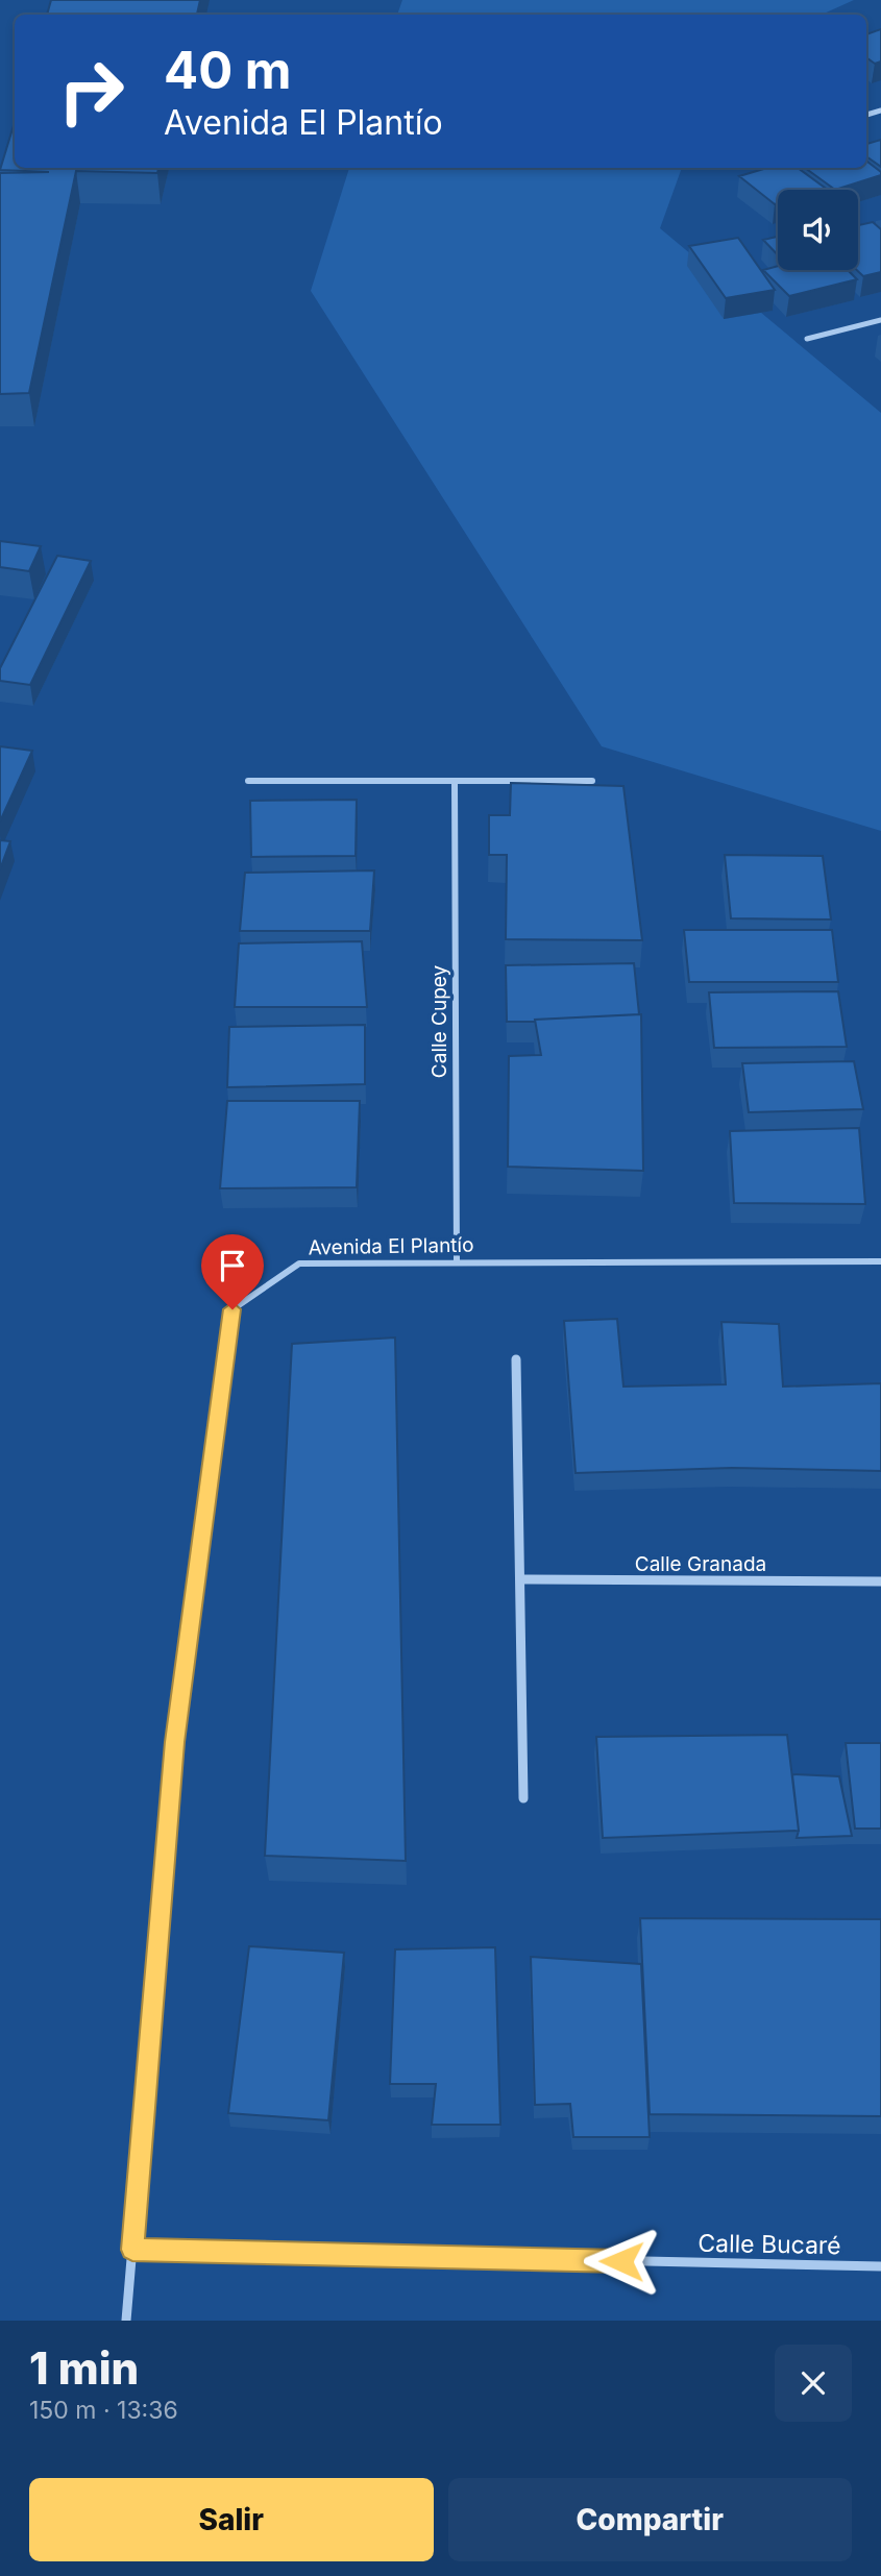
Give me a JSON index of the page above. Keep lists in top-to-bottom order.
{
  "streets": {
    "street": [
      "Calle Cupey",
      "Avenida El Plantío",
      "Calle Granada",
      "Calle Bucaré"
    ]
  },
  "crossings": [
    ["Calle Cupey", "Avenida El Plantío"],
    ["Avenida El Plantío", "Calle Bucaré"]
  ],
  "page": {
    "turn": ["40 m", "Avenida El Plantío"],
    "heading": ["1 min", "150 m · 13:36"],
    "buttons": ["Salir", "Compartir"]
  }
}
